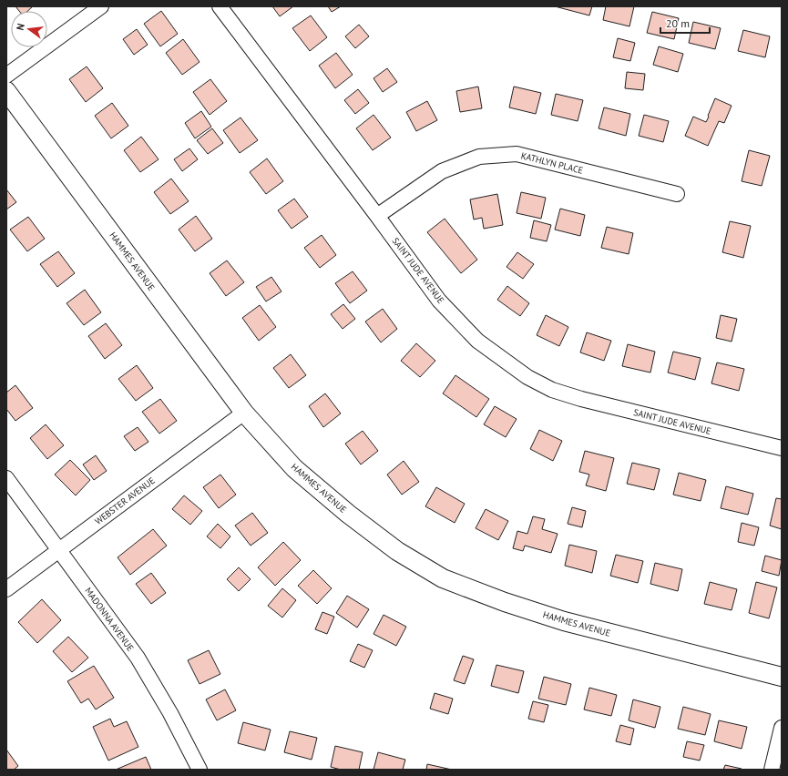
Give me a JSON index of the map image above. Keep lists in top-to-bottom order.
{
  "streets": {
    "street": [
      "KATHLYN PLACE",
      "HAMMES AVENUE",
      "SAINT JUDE AVENUE",
      "WEBSTER AVENUE",
      "MADONNA AVENUE"
    ]
  },
  "crossings": [
    ["KATHLYN PLACE", "SAINT JUDE AVENUE"],
    ["HAMMES AVENUE", "WEBSTER AVENUE"],
    ["WEBSTER AVENUE", "MADONNA AVENUE"]
  ],
  "scale_bar": "20 m",
  "north": "left"
}
